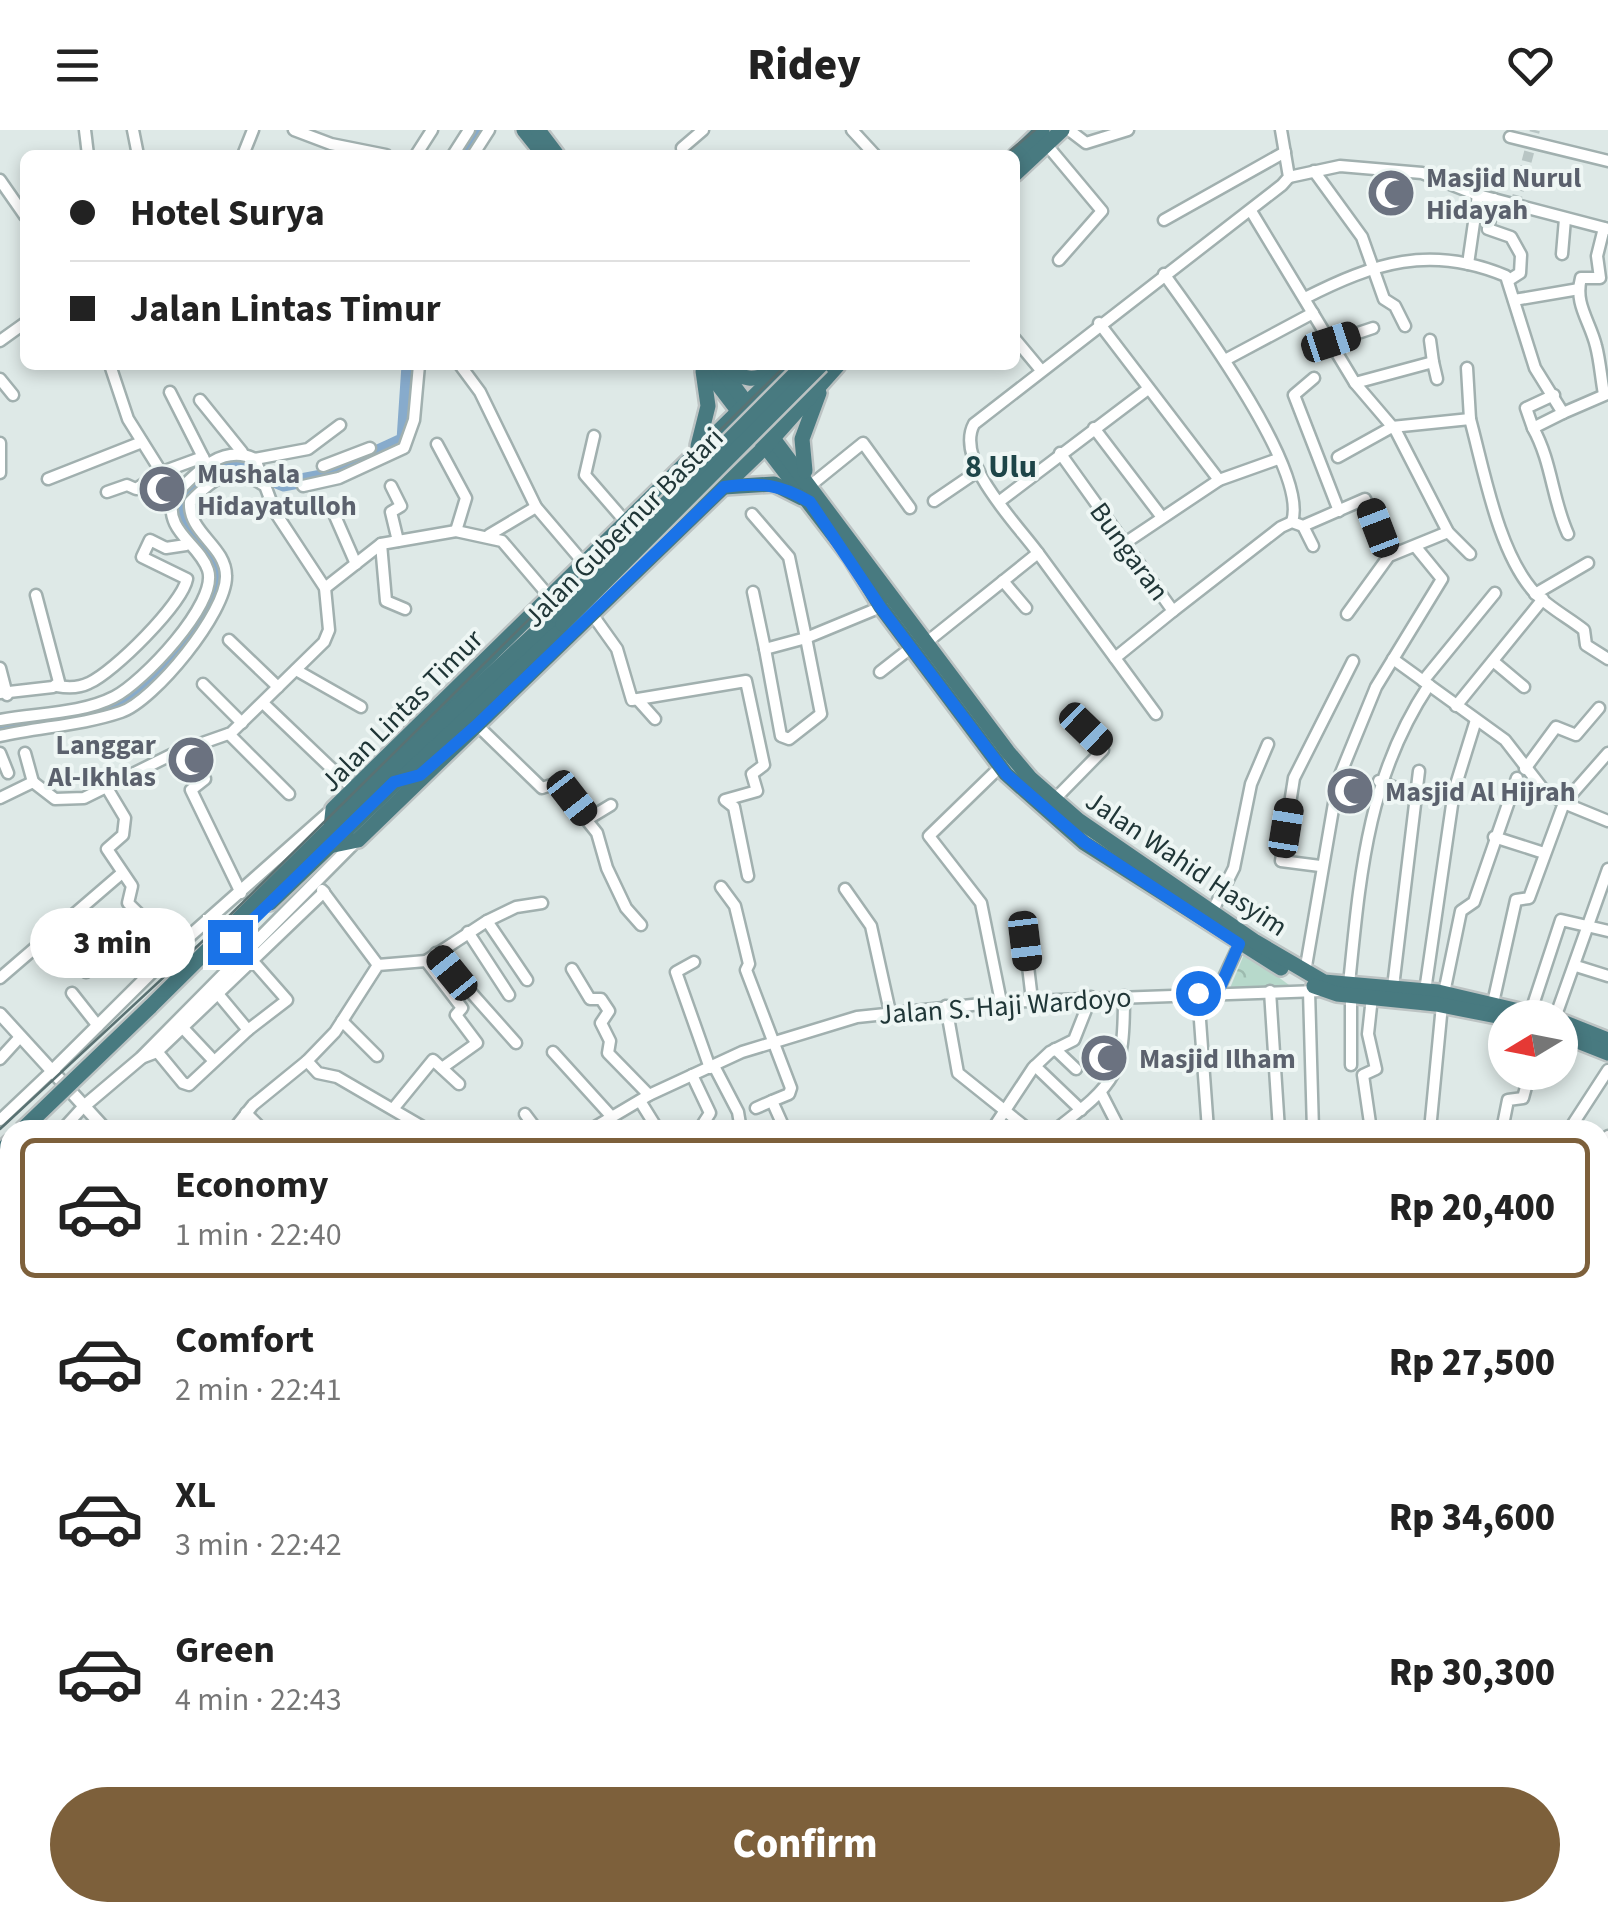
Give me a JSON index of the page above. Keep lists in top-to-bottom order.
{
  "streets": {
    "highway": ["Jalan Gubernur Bastari", "Jalan Lintas Timur", "Jalan Wahid Hasyim"],
    "street": ["Bungaran", "Jalan S. Haji Wardoyo"]
  },
  "crossings": [
    ["Jalan Gubernur Bastari", "Jalan Lintas Timur"],
    ["Jalan Lintas Timur", "Jalan Wahid Hasyim"],
    ["Jalan Wahid Hasyim", "Jalan S. Haji Wardoyo"]
  ],
  "districts": ["8 Ulu"],
  "places": {
    "mosque": [
      "Masjid Nurul Hidayah",
      "Mushala Hidayatulloh",
      "Langgar Al-Ikhlas",
      "Masjid Al Hijrah",
      "Masjid Ilham"
    ]
  },
  "north": "left",
  "page": {
    "header": "Ridey",
    "banner": ["Hotel Surya", "Jalan Lintas Timur"],
    "bubble": "3 min",
    "list": [
      {
        "name": "Economy",
        "note": "1 min · 22:40",
        "value": "Rp 20,400"
      },
      {
        "name": "Comfort",
        "note": "2 min · 22:41",
        "value": "Rp 27,500"
      },
      {
        "name": "XL",
        "note": "3 min · 22:42",
        "value": "Rp 34,600"
      },
      {
        "name": "Green",
        "note": "4 min · 22:43",
        "value": "Rp 30,300"
      }
    ],
    "buttons": "Confirm"
  }
}
